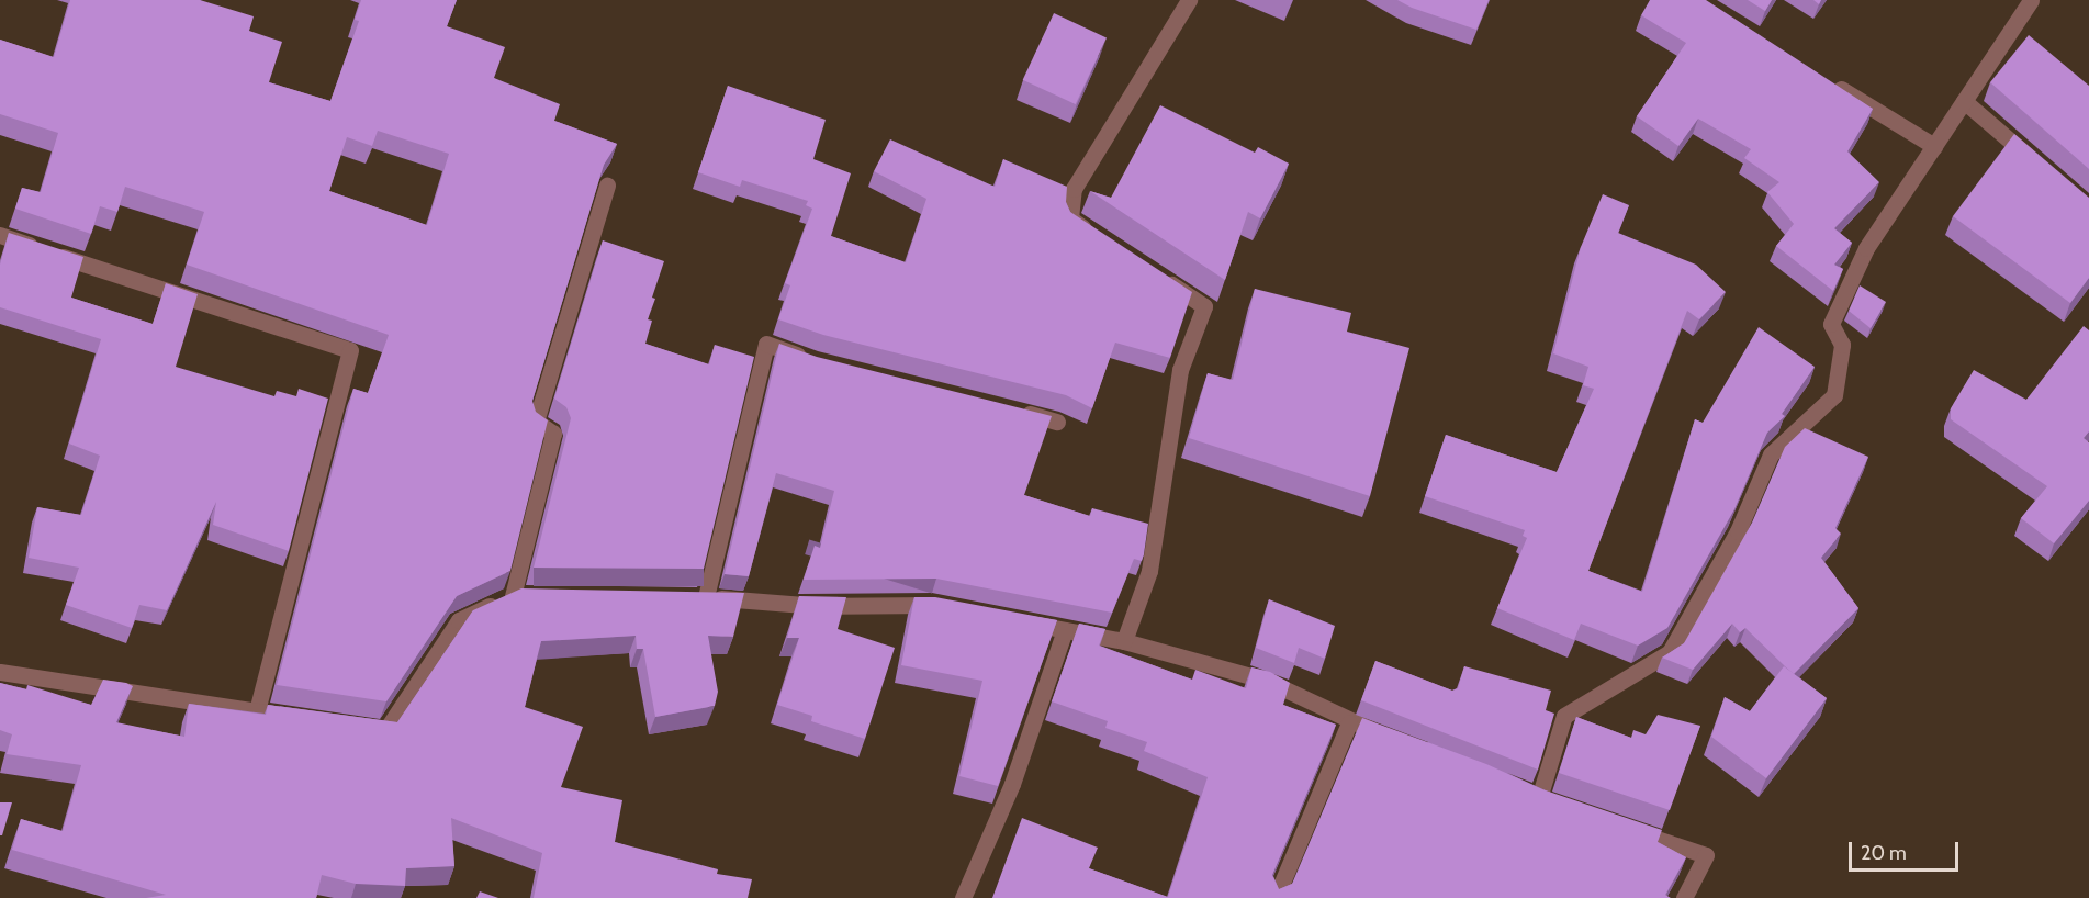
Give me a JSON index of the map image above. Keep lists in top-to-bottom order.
{
  "scale_bar": "20 m"
}
